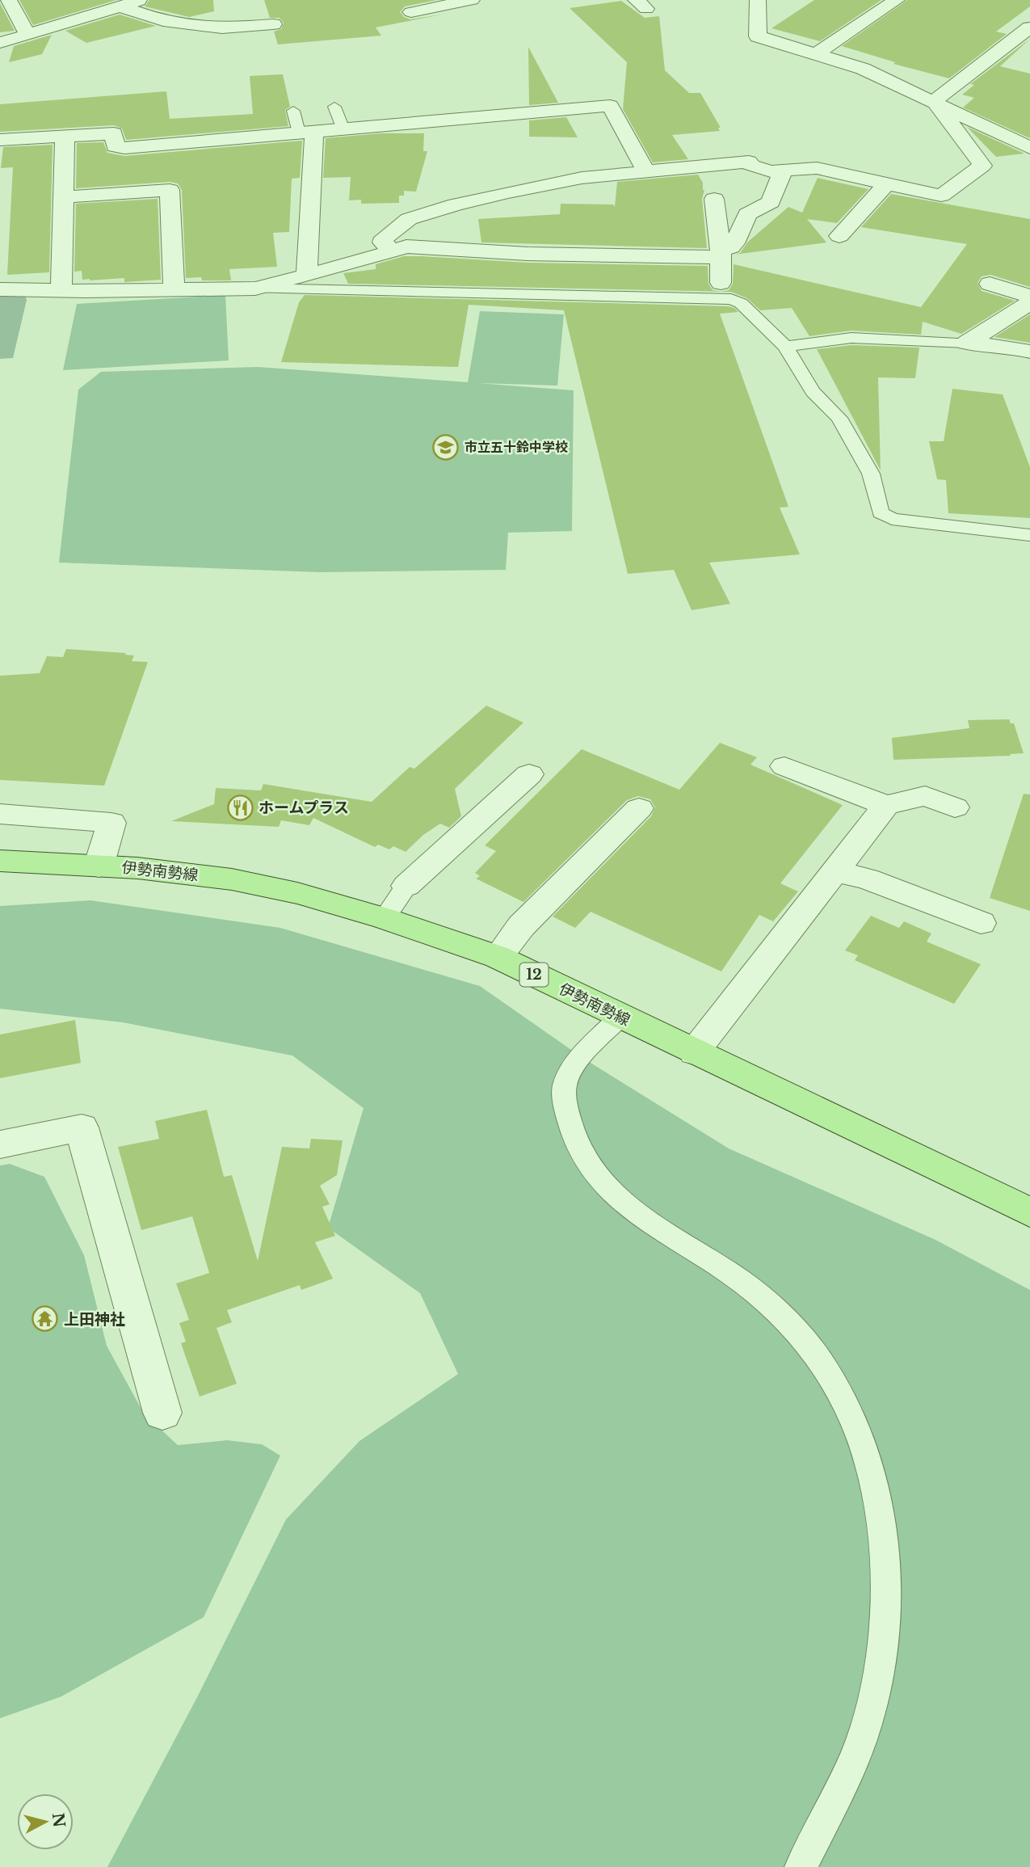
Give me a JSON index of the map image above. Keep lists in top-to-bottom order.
{
  "streets": {
    "main road": ["伊勢南勢線", "12"]
  },
  "places": {
    "school or university": ["市立五十鈴中学校"],
    "restaurant": ["ホームプラス"],
    "temple": ["上田神社"]
  },
  "north": "right"
}
